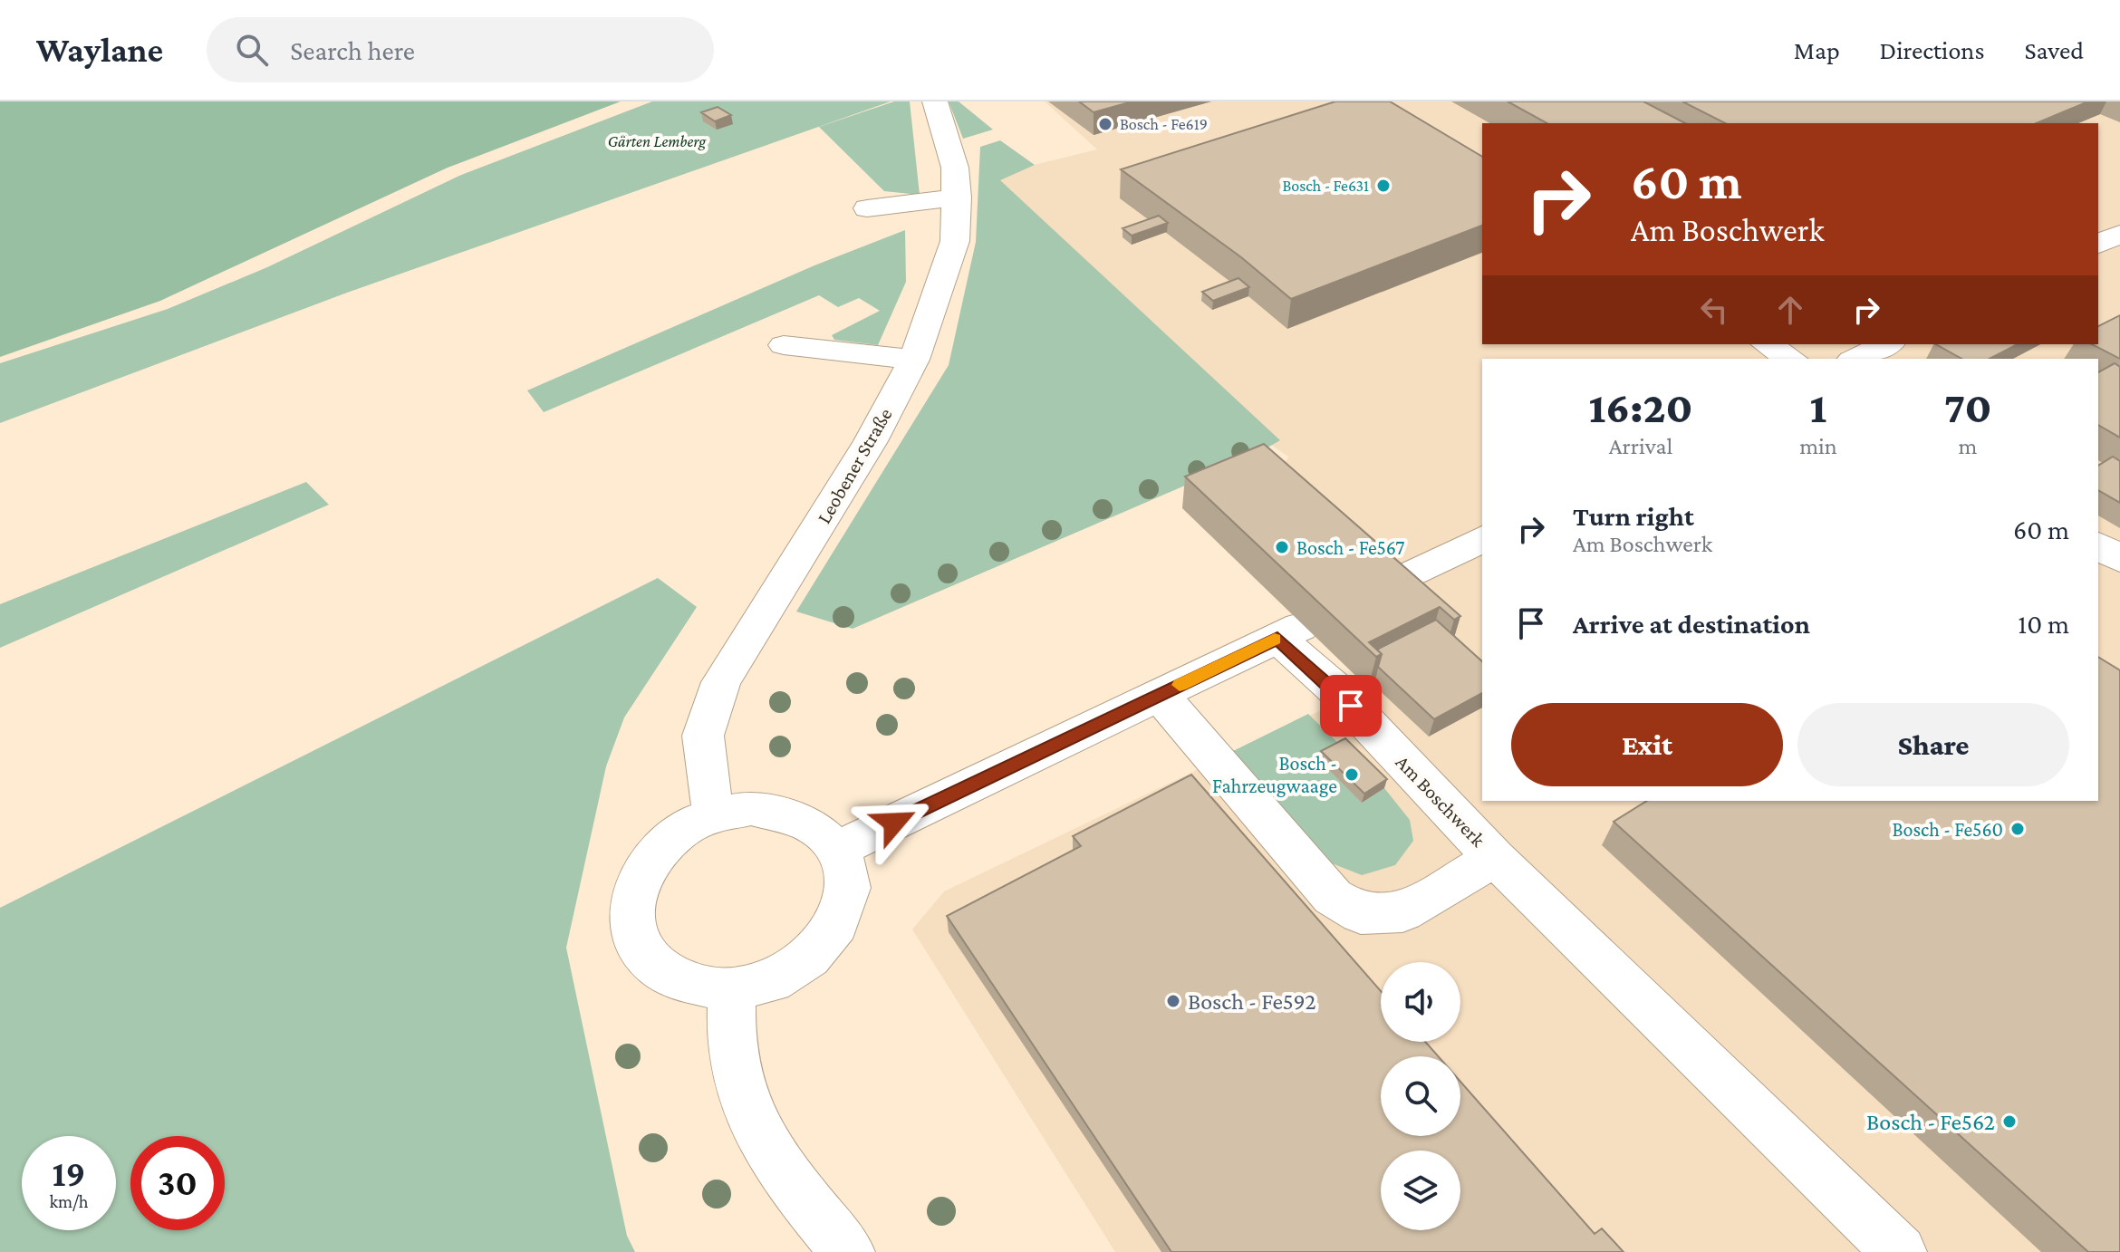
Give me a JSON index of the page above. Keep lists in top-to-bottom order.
{
  "streets": {
    "street": ["Leobener Straße", "Am Boschwerk"]
  },
  "crossings": [
    ["Leobener Straße", "Am Boschwerk"]
  ],
  "parks": ["Gärten Lemberg"],
  "places": [
    "Bosch - Fe619",
    "Bosch - Fe631",
    "Bosch - Fe567",
    "Bosch - Fahrzeugwaage",
    "Bosch - Fe560",
    "Bosch - Fe592",
    "Bosch - Fe562"
  ],
  "page": {
    "header": "Waylane",
    "search": "Search here",
    "nav": ["Map", "Directions", "Saved"],
    "turn": ["60 m", "Am Boschwerk"],
    "eta": [
      "16:20",
      "Arrival",
      "1",
      "min",
      "70",
      "m"
    ],
    "list": [
      {
        "name": "Turn right",
        "note": "Am Boschwerk",
        "value": "60 m"
      },
      {
        "name": "Arrive at destination",
        "value": "10 m"
      }
    ],
    "buttons": ["Exit", "Share"],
    "speed": "19 km/h",
    "limit": "30"
  }
}
